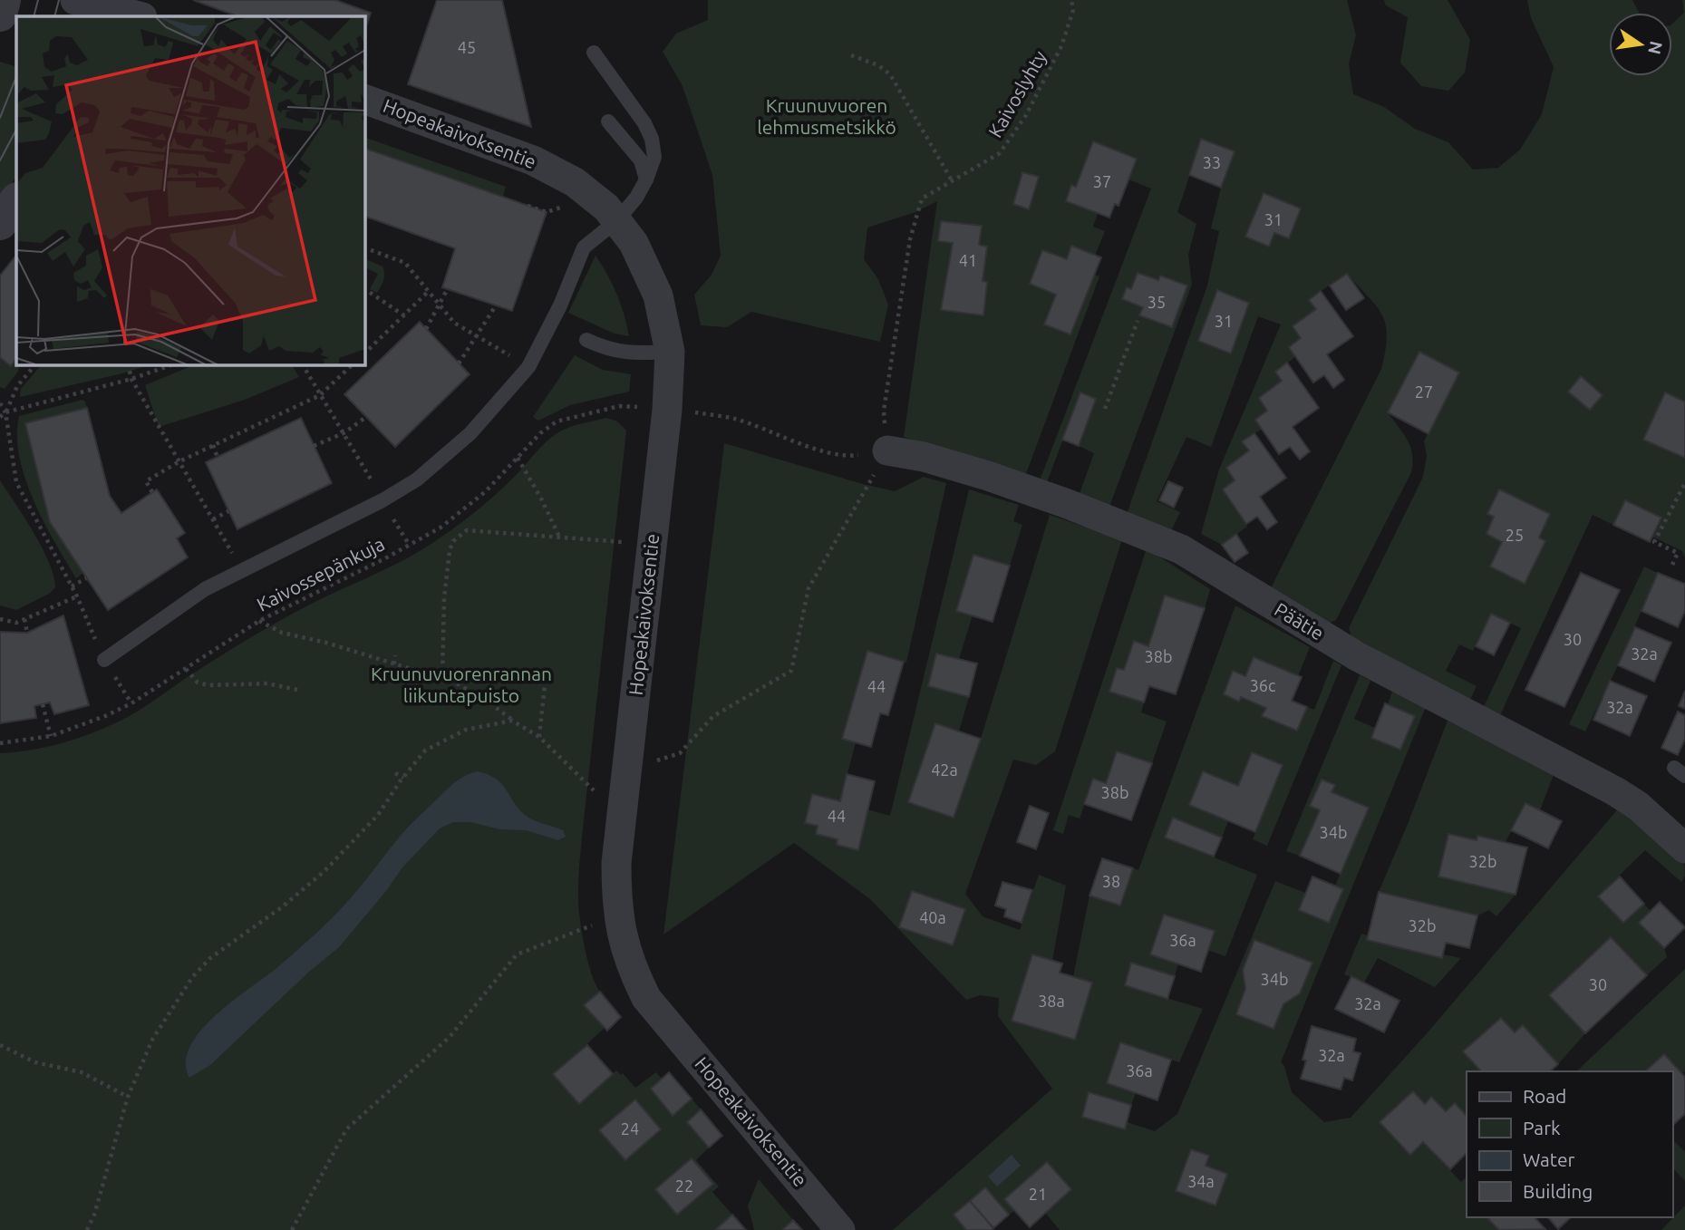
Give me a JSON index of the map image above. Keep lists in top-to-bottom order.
{
  "streets": {
    "street": ["Hopeakaivoksentie", "Päätie"],
    "path": ["Kaivoslyhty", "Kaivossepänkuja"]
  },
  "crossings": [
    ["Kaivoslyhty", "Päätie"]
  ],
  "parks": ["Kruunuvuoren lehmusmetsikkö", "Kruunuvuorenrannan liikuntapuisto"],
  "house_numbers": [
    "45",
    "33",
    "37",
    "31",
    "41",
    "35",
    "31",
    "27",
    "25",
    "30",
    "32a",
    "38b",
    "36c",
    "44",
    "32a",
    "42a",
    "38b",
    "44",
    "34b",
    "32b",
    "38",
    "40a",
    "32b",
    "36a",
    "34b",
    "30",
    "38a",
    "32a",
    "32a",
    "36a",
    "24",
    "34a",
    "22",
    "21"
  ],
  "legend": [
    "Road",
    "Park",
    "Water",
    "Building"
  ],
  "north": "right"
}
